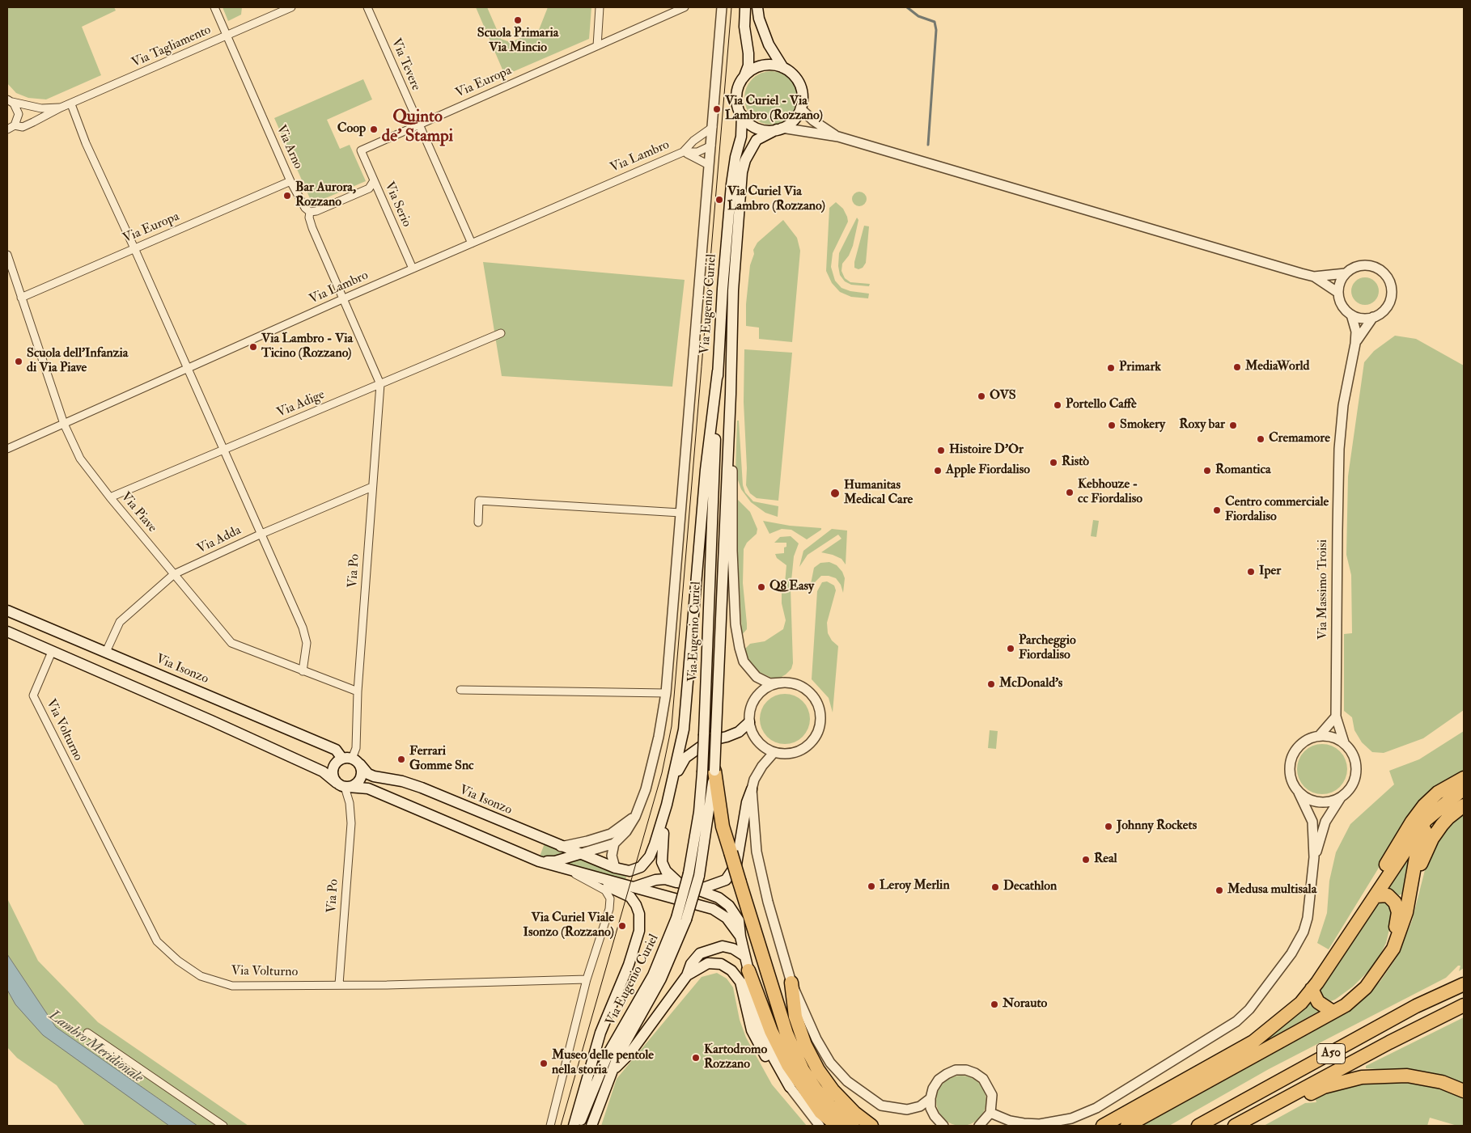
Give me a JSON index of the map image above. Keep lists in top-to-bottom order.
{
  "streets": {
    "highway": ["A50"],
    "main road": ["Via Eugenio Curiel", "Via Isonzo"],
    "street": [
      "Via Tagliamento",
      "Via Tevere",
      "Via Europa",
      "Via Arno",
      "Via Lambro",
      "Via Serio",
      "Via Adige",
      "Via Piave",
      "Via Adda",
      "Via Po",
      "Via Massimo Troisi",
      "Via Volturno"
    ]
  },
  "crossings": [
    ["Via Tagliamento", "Via Arno"],
    ["Via Tevere", "Via Europa"],
    ["Via Tevere", "Via Lambro"],
    ["Via Europa", "Via Arno"],
    ["Via Europa", "Via Serio"],
    ["Via Europa", "Via Piave"],
    ["Via Arno", "Via Lambro"],
    ["Via Arno", "Via Adige"],
    ["Via Arno", "Via Po"],
    ["Via Lambro", "Via Serio"],
    ["Via Lambro", "Via Piave"],
    ["Via Adige", "Via Piave"],
    ["Via Adige", "Via Po"],
    ["Via Piave", "Via Adda"],
    ["Via Piave", "Via Po"],
    ["Via Adda", "Via Po"],
    ["Via Adda", "Via Isonzo"],
    ["Via Po", "Via Isonzo"],
    ["Via Po", "Via Volturno"]
  ],
  "districts": ["Quinto de' Stampi"],
  "water": ["Lambro Meridionale"],
  "places": [
    "Scuola Primaria Via Mincio",
    "Via Curiel - Via Lambro (Rozzano)",
    "Coop",
    "Bar Aurora, Rozzano",
    "Via Curiel Via Lambro (Rozzano)",
    "Via Lambro - Via Ticino (Rozzano)",
    "Scuola dell'Infanzia di Via Piave",
    "MediaWorld",
    "Primark",
    "OVS",
    "Portello Caffè",
    "Smokery",
    "Roxy bar",
    "Cremamore",
    "Histoire D'Or",
    "Ristò",
    "Apple Fiordaliso",
    "Romantica",
    "Kebhouze - cc Fiordaliso",
    "Humanitas Medical Care",
    "Centro commerciale Fiordaliso",
    "Iper",
    "Q8 Easy",
    "Parcheggio Fiordaliso",
    "McDonald's",
    "Ferrari Gomme Snc",
    "Johnny Rockets",
    "Real",
    "Leroy Merlin",
    "Decathlon",
    "Medusa multisala",
    "Via Curiel Viale Isonzo (Rozzano)",
    "Norauto",
    "Kartodromo Rozzano",
    "Museo delle pentole nella storia"
  ]
}
